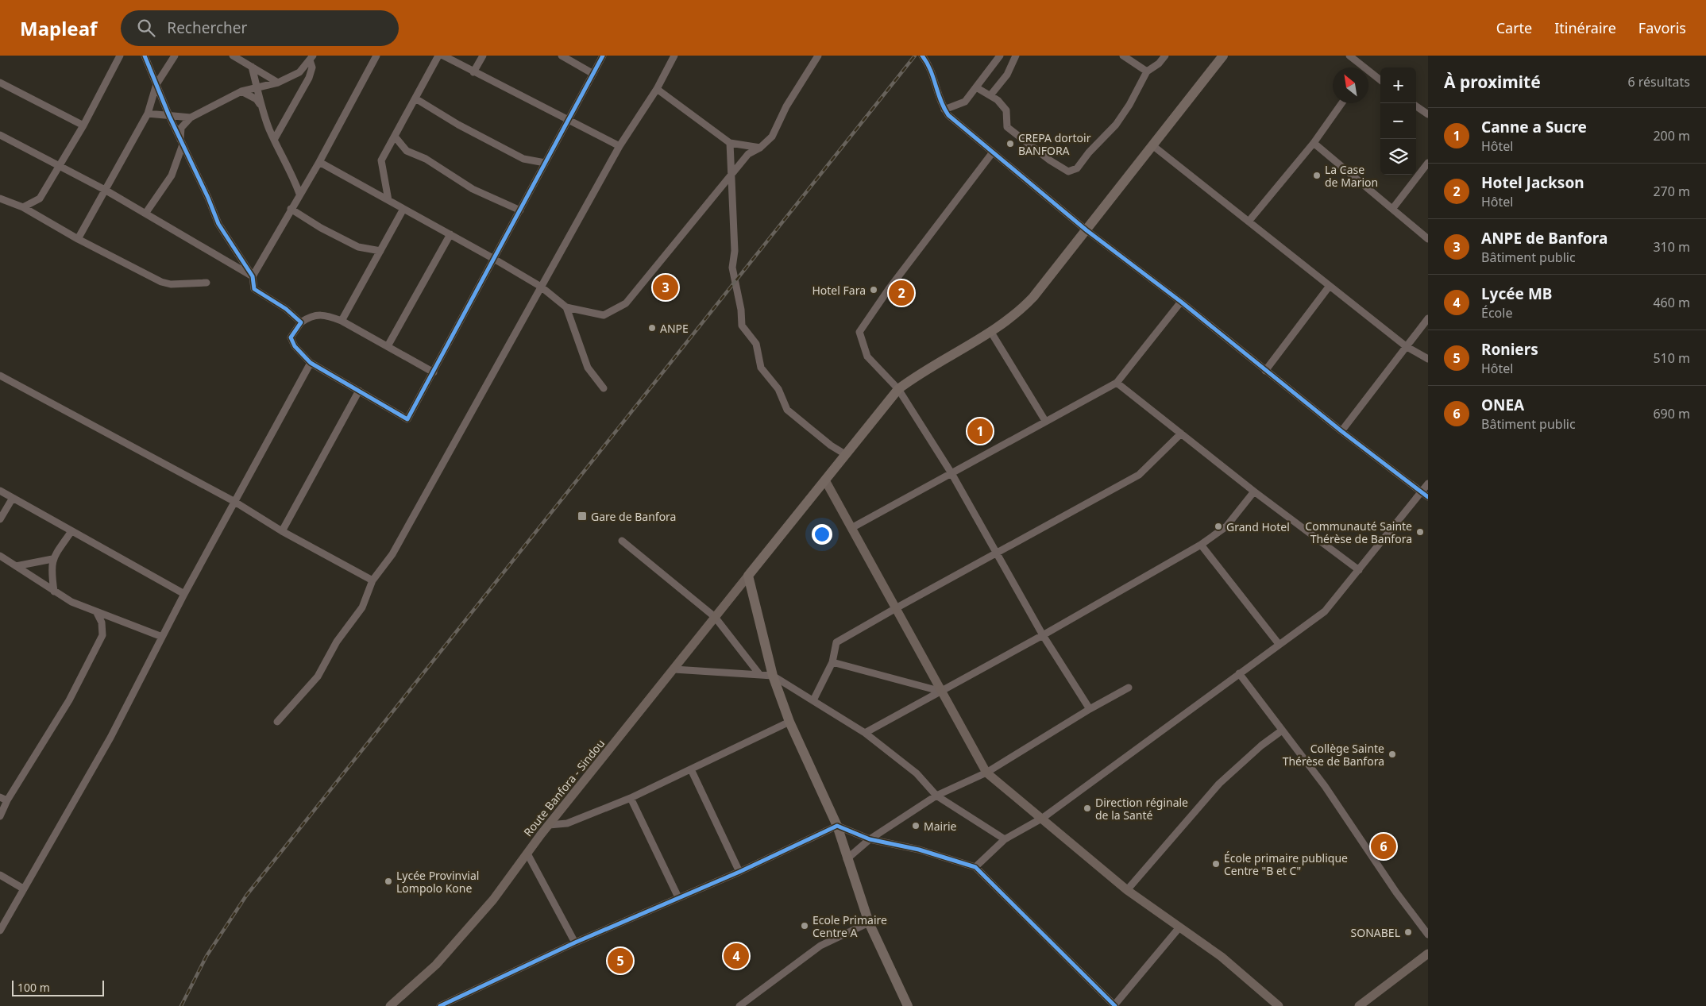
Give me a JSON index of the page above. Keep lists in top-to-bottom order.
{
  "streets": {
    "main road": ["Route Banfora - Sindou"]
  },
  "places": {
    "other": [
      "CREPA dortoir BANFORA",
      "La Case de Marion",
      "Hotel Fara",
      "ANPE",
      "Grand Hotel",
      "Communauté Sainte Thérèse de Banfora",
      "Collège Sainte Thérèse de Banfora",
      "Direction réginale de la Santé",
      "Mairie",
      "École primaire publique Centre \"B et C\"",
      "Lycée Provinvial Lompolo Kone",
      "Ecole Primaire Centre A",
      "SONABEL"
    ],
    "transit": ["Gare de Banfora"]
  },
  "scale_bar": "100 m",
  "north": "top left",
  "page": {
    "header": "Mapleaf",
    "search": "Rechercher",
    "nav": ["Carte", "Itinéraire", "Favoris"],
    "heading": ["À proximité", "6 résultats"],
    "map_buttons": ["+", "−"],
    "list": [
      {
        "mark": "1",
        "name": "Canne a Sucre",
        "note": "Hôtel",
        "value": "200 m"
      },
      {
        "mark": "2",
        "name": "Hotel Jackson",
        "note": "Hôtel",
        "value": "270 m"
      },
      {
        "mark": "3",
        "name": "ANPE de Banfora",
        "note": "Bâtiment public",
        "value": "310 m"
      },
      {
        "mark": "4",
        "name": "Lycée MB",
        "note": "École",
        "value": "460 m"
      },
      {
        "mark": "5",
        "name": "Roniers",
        "note": "Hôtel",
        "value": "510 m"
      },
      {
        "mark": "6",
        "name": "ONEA",
        "note": "Bâtiment public",
        "value": "690 m"
      }
    ],
    "pins": [
      "3",
      "2",
      "1",
      "6",
      "4",
      "5"
    ],
    "scale": "100 m"
  }
}
